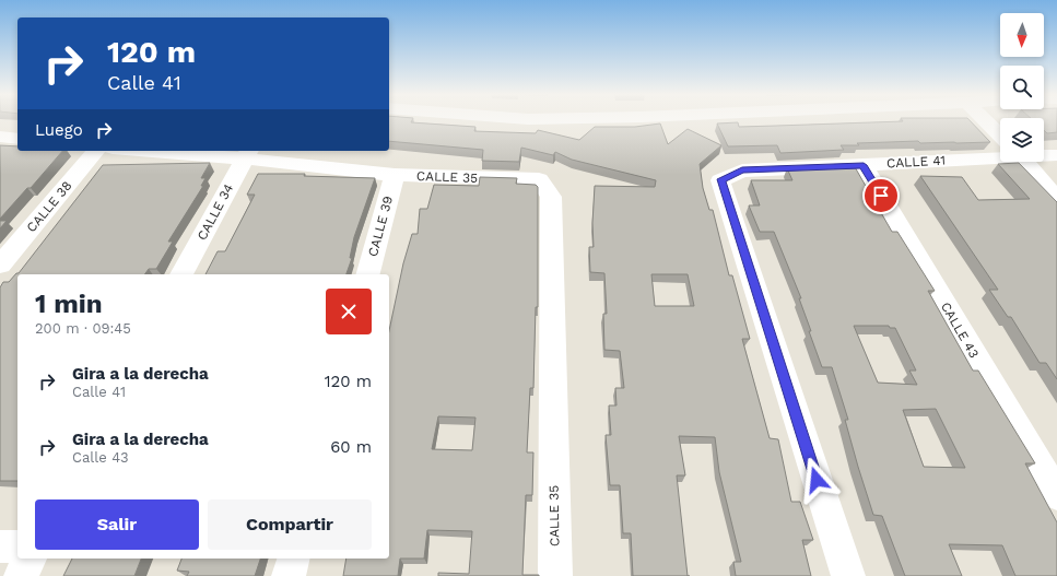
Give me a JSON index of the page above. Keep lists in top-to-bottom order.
{
  "streets": {
    "street": [
      "CALLE 41",
      "CALLE 35",
      "CALLE 38",
      "CALLE 34",
      "CALLE 39",
      "CALLE 43"
    ]
  },
  "crossings": [
    ["CALLE 41", "CALLE 43"],
    ["CALLE 35", "CALLE 34"],
    ["CALLE 35", "CALLE 39"]
  ],
  "north": "bottom",
  "page": {
    "turn": ["120 m", "Calle 41"],
    "then": "Luego",
    "heading": ["1 min", "200 m · 09:45"],
    "list": [
      {
        "name": "Gira a la derecha",
        "note": "Calle 41",
        "value": "120 m"
      },
      {
        "name": "Gira a la derecha",
        "note": "Calle 43",
        "value": "60 m"
      }
    ],
    "buttons": ["Salir", "Compartir"]
  }
}
